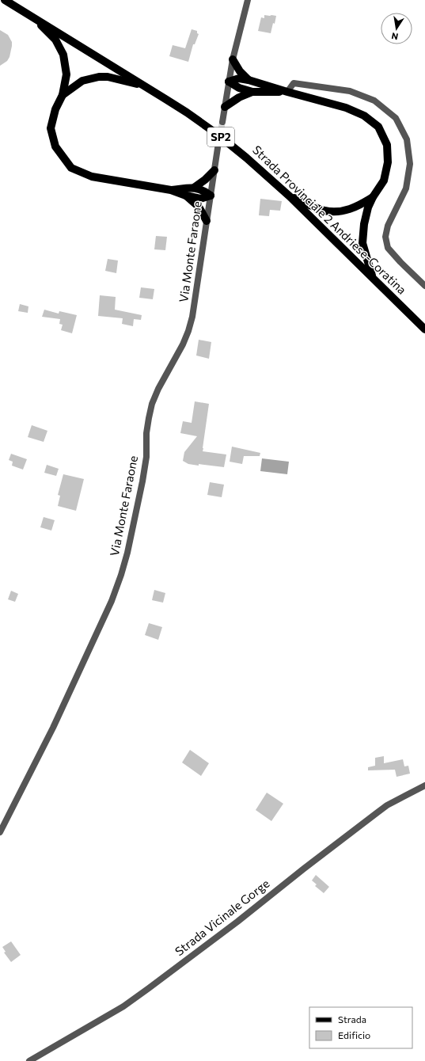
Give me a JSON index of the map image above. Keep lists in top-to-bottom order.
{
  "streets": {
    "main road": ["SP2", "Strada Provinciale 2 Andriese-Coratina"],
    "street": ["Via Monte Faraone", "Strada Vicinale Gorge"]
  },
  "legend": ["Strada", "Edificio"],
  "north": "bottom"
}
